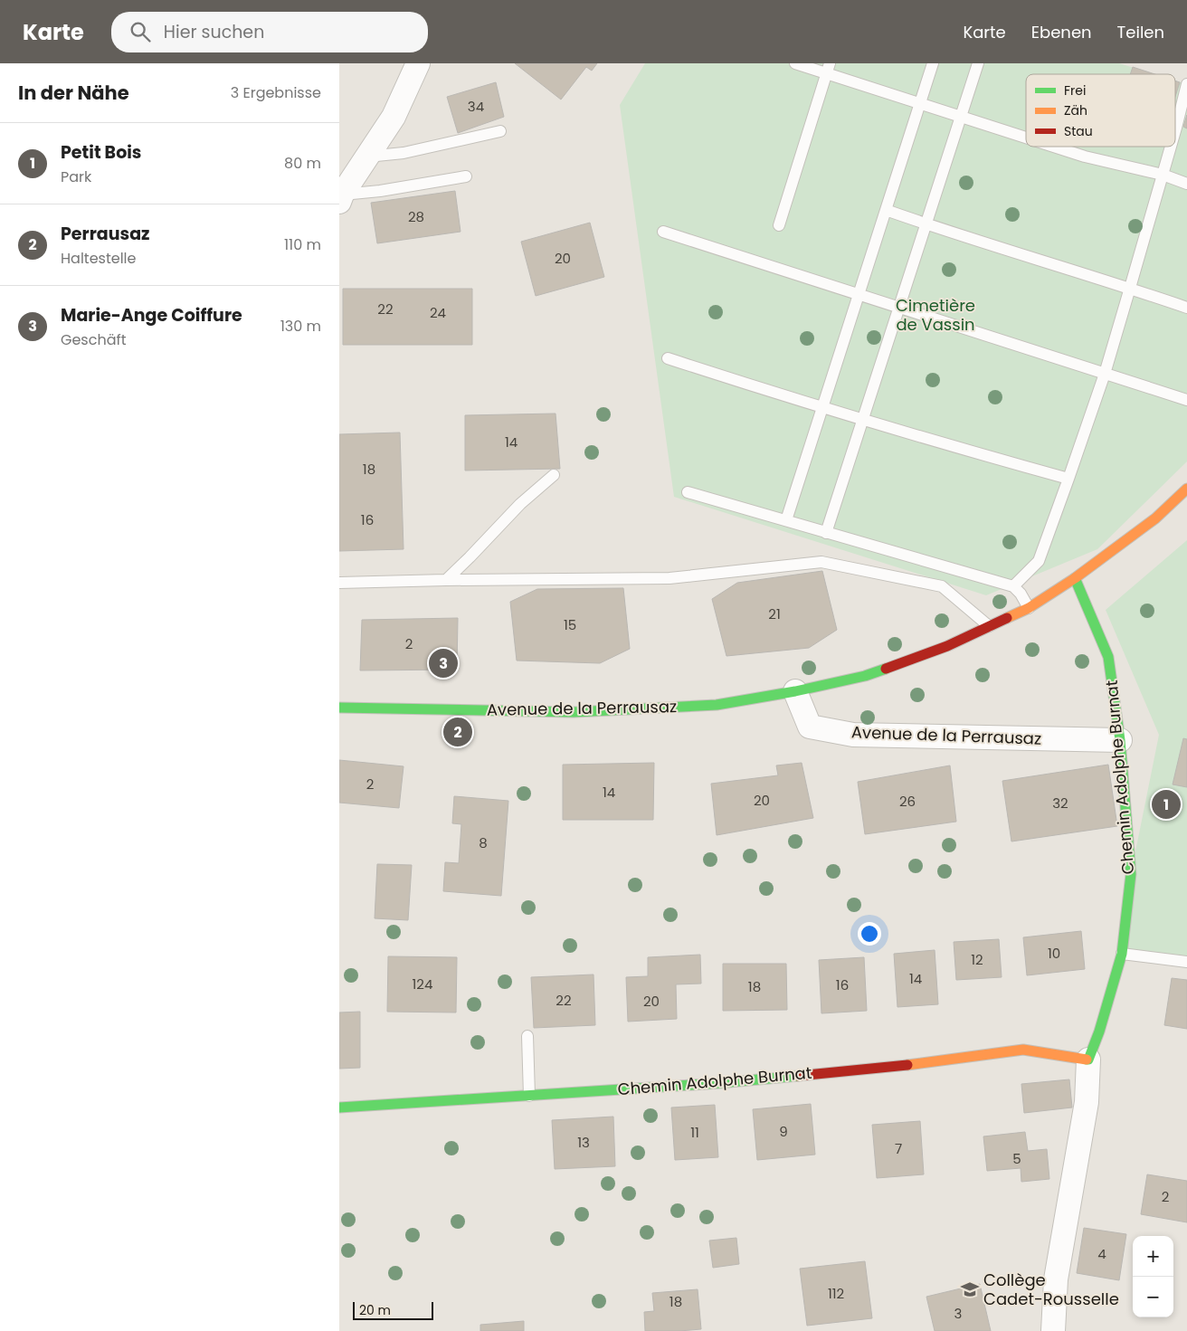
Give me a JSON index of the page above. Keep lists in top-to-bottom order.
{
  "streets": {
    "street": ["Avenue de la Perrausaz", "Chemin Adolphe Burnat"]
  },
  "crossings": [
    ["Avenue de la Perrausaz", "Chemin Adolphe Burnat"]
  ],
  "parks": ["Cimetière de Vassin"],
  "places": {
    "school or university": ["Collège Cadet-Rousselle"]
  },
  "house_numbers": [
    "34",
    "28",
    "20",
    "22",
    "24",
    "14",
    "18",
    "16",
    "21",
    "15",
    "2",
    "2",
    "14",
    "20",
    "26",
    "32",
    "8",
    "10",
    "12",
    "14",
    "124",
    "16",
    "18",
    "22",
    "20",
    "9",
    "11",
    "13",
    "7",
    "5",
    "2",
    "4",
    "112",
    "18",
    "3"
  ],
  "legend": ["Frei", "Zäh", "Stau"],
  "scale_bar": "20 m",
  "page": {
    "header": "Karte",
    "search": "Hier suchen",
    "nav": ["Karte", "Ebenen", "Teilen"],
    "heading": ["In der Nähe", "3 Ergebnisse"],
    "list": [
      {
        "mark": "1",
        "name": "Petit Bois",
        "note": "Park",
        "value": "80 m"
      },
      {
        "mark": "2",
        "name": "Perrausaz",
        "note": "Haltestelle",
        "value": "110 m"
      },
      {
        "mark": "3",
        "name": "Marie-Ange Coiffure",
        "note": "Geschäft",
        "value": "130 m"
      }
    ],
    "pins": ["3", "2", "1"],
    "map_buttons": ["+", "−"],
    "scale": "20 m"
  }
}
